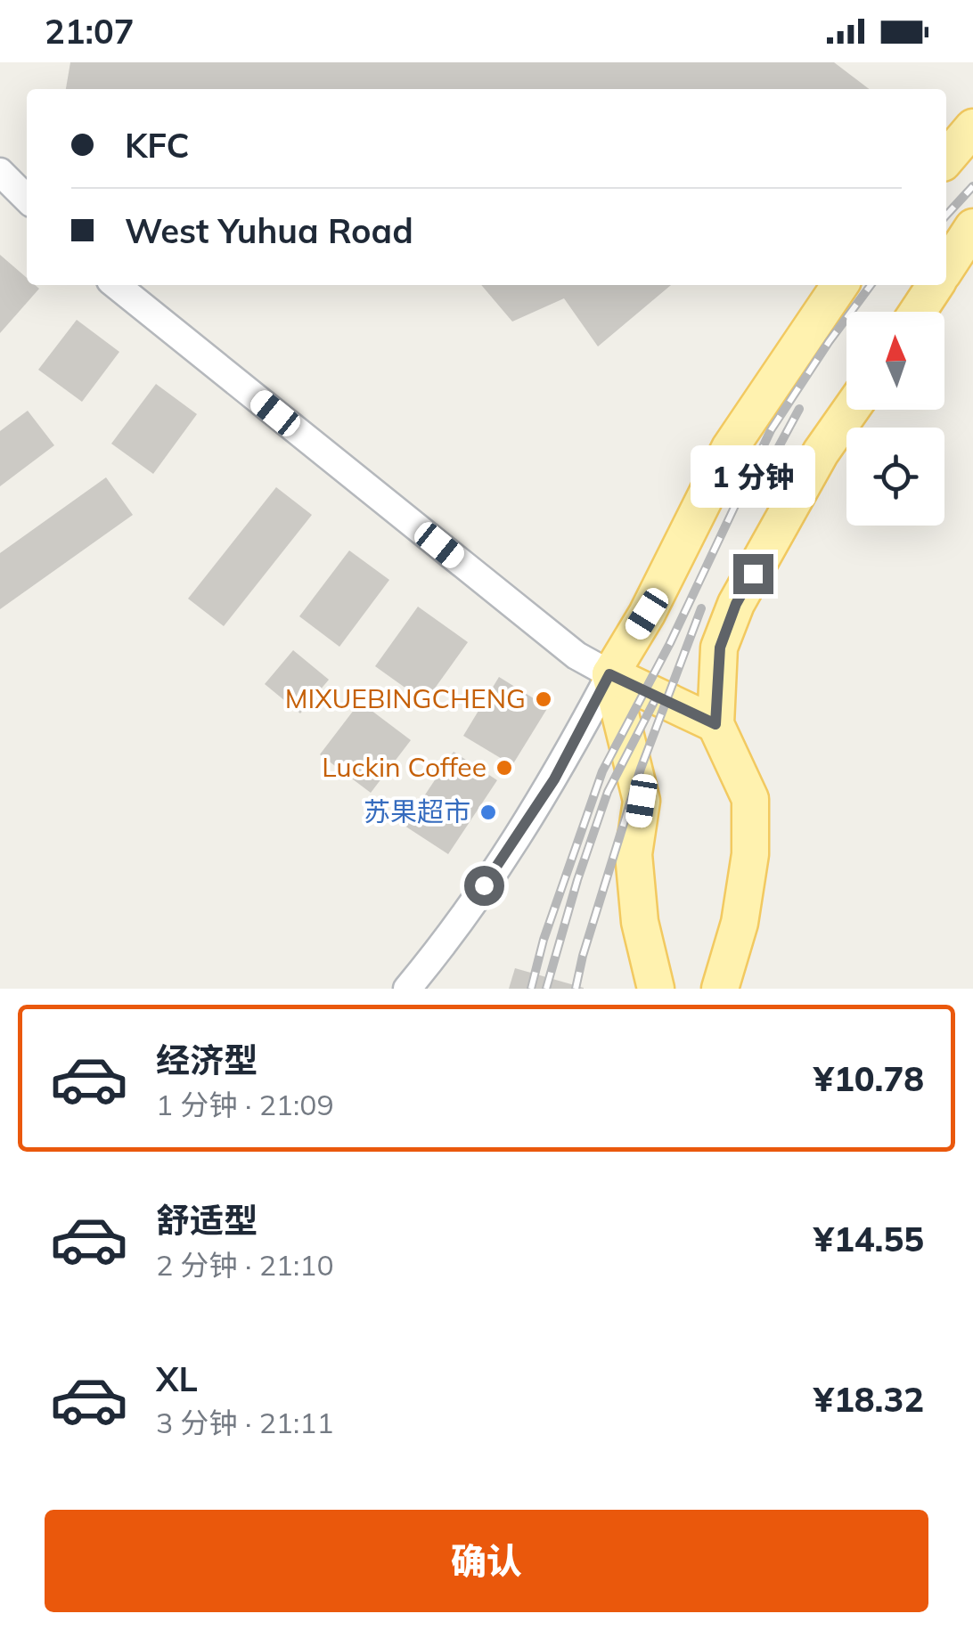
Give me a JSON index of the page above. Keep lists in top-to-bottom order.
{
  "places": ["MIXUEBINGCHENG", "Luckin Coffee", "苏果超市"],
  "north": "top",
  "page": {
    "status": "21:07",
    "banner": ["KFC", "West Yuhua Road"],
    "bubble": "1 分钟",
    "list": [
      {
        "name": "经济型",
        "note": "1 分钟 · 21:09",
        "value": "¥10.78"
      },
      {
        "name": "舒适型",
        "note": "2 分钟 · 21:10",
        "value": "¥14.55"
      },
      {
        "name": "XL",
        "note": "3 分钟 · 21:11",
        "value": "¥18.32"
      }
    ],
    "buttons": "确认"
  }
}
